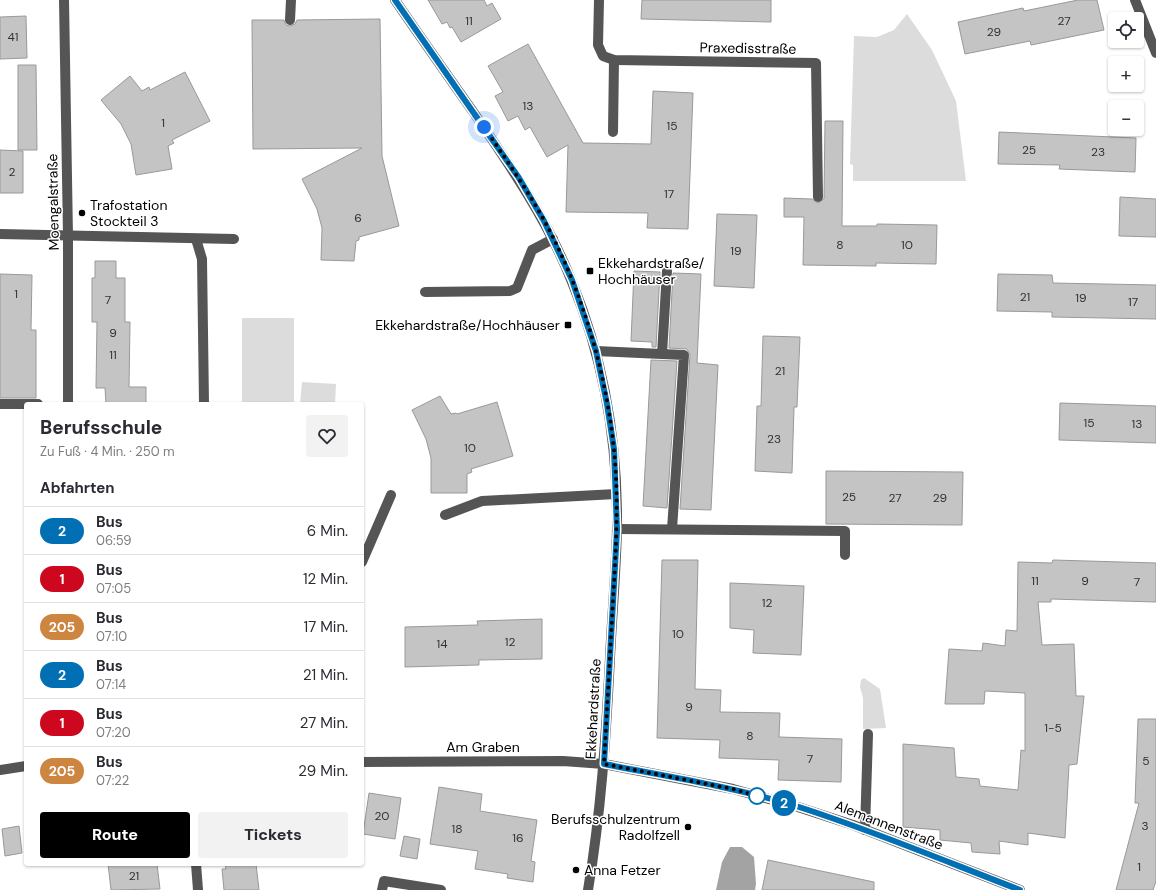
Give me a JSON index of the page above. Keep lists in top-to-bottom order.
{
  "streets": {
    "street": [
      "Praxedisstraße",
      "Moengalstraße",
      "Ekkehardstraße",
      "Am Graben",
      "Alemannenstraße"
    ]
  },
  "crossings": [
    ["Ekkehardstraße", "Am Graben"],
    ["Ekkehardstraße", "Alemannenstraße"],
    ["Am Graben", "Alemannenstraße"]
  ],
  "places": {
    "other": ["Trafostation Stockteil 3", "Berufsschulzentrum Radolfzell", "Anna Fetzer"],
    "transit": ["Ekkehardstraße/ Hochhäuser", "Ekkehardstraße/Hochhäuser"]
  },
  "lines": ["bus line 2"],
  "house_numbers": [
    "11",
    "27",
    "29",
    "41",
    "13",
    "1",
    "15",
    "25",
    "23",
    "2",
    "17",
    "6",
    "8",
    "10",
    "19",
    "1",
    "21",
    "19",
    "7",
    "17",
    "9",
    "11",
    "21",
    "15",
    "13",
    "23",
    "10",
    "25",
    "27",
    "29",
    "11",
    "9",
    "7",
    "12",
    "10",
    "12",
    "14",
    "9",
    "1-5",
    "8",
    "7",
    "5",
    "20",
    "3",
    "18",
    "16",
    "1",
    "21"
  ],
  "page": {
    "on_map": "2",
    "map_buttons": ["+", "−"],
    "heading": [
      ["Berufsschule", "Zu Fuß · 4 Min. · 250 m"],
      "Abfahrten"
    ],
    "list": [
      {
        "mark": "2",
        "name": "Bus",
        "note": "06:59",
        "value": "6 Min."
      },
      {
        "mark": "1",
        "name": "Bus",
        "note": "07:05",
        "value": "12 Min."
      },
      {
        "mark": "205",
        "name": "Bus",
        "note": "07:10",
        "value": "17 Min."
      },
      {
        "mark": "2",
        "name": "Bus",
        "note": "07:14",
        "value": "21 Min."
      },
      {
        "mark": "1",
        "name": "Bus",
        "note": "07:20",
        "value": "27 Min."
      },
      {
        "mark": "205",
        "name": "Bus",
        "note": "07:22",
        "value": "29 Min."
      }
    ],
    "buttons": ["Route", "Tickets"]
  }
}
